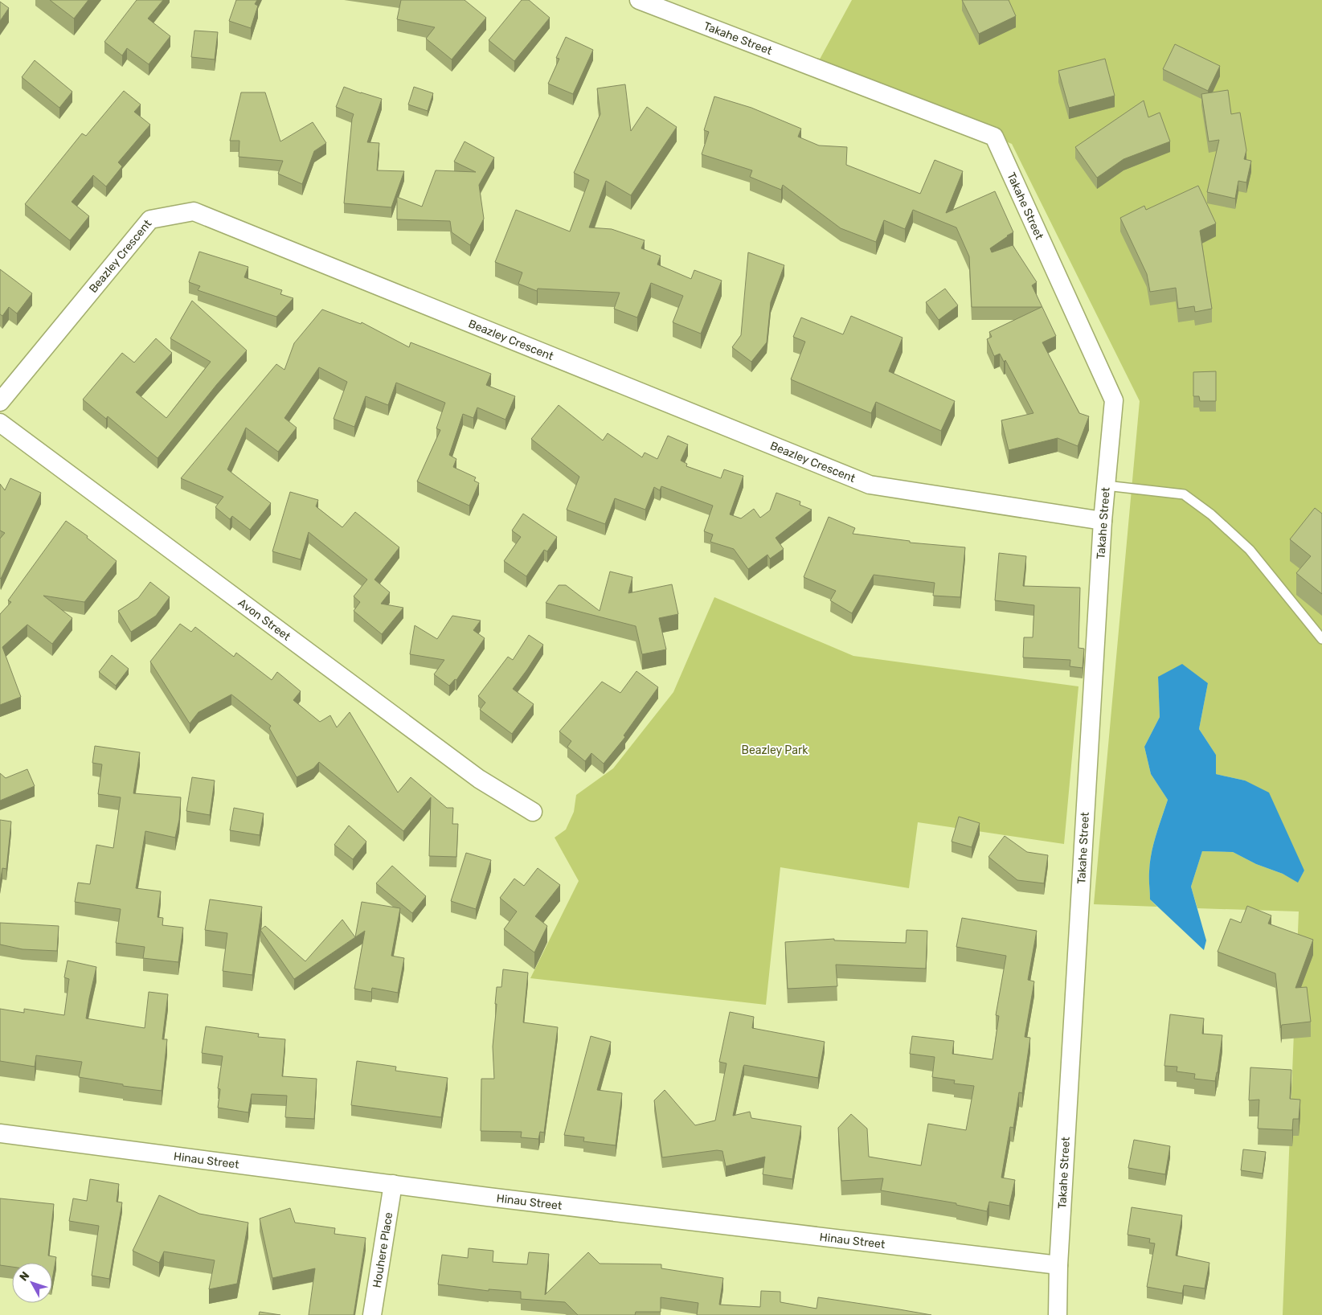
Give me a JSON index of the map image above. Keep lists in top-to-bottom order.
{
  "streets": {
    "street": [
      "Takahe Street",
      "Beazley Crescent",
      "Avon Street",
      "Hinau Street",
      "Houhere Place"
    ]
  },
  "crossings": [
    ["Takahe Street", "Beazley Crescent"],
    ["Takahe Street", "Hinau Street"],
    ["Hinau Street", "Houhere Place"]
  ],
  "parks": ["Beazley Park"],
  "north": "top left"
}
